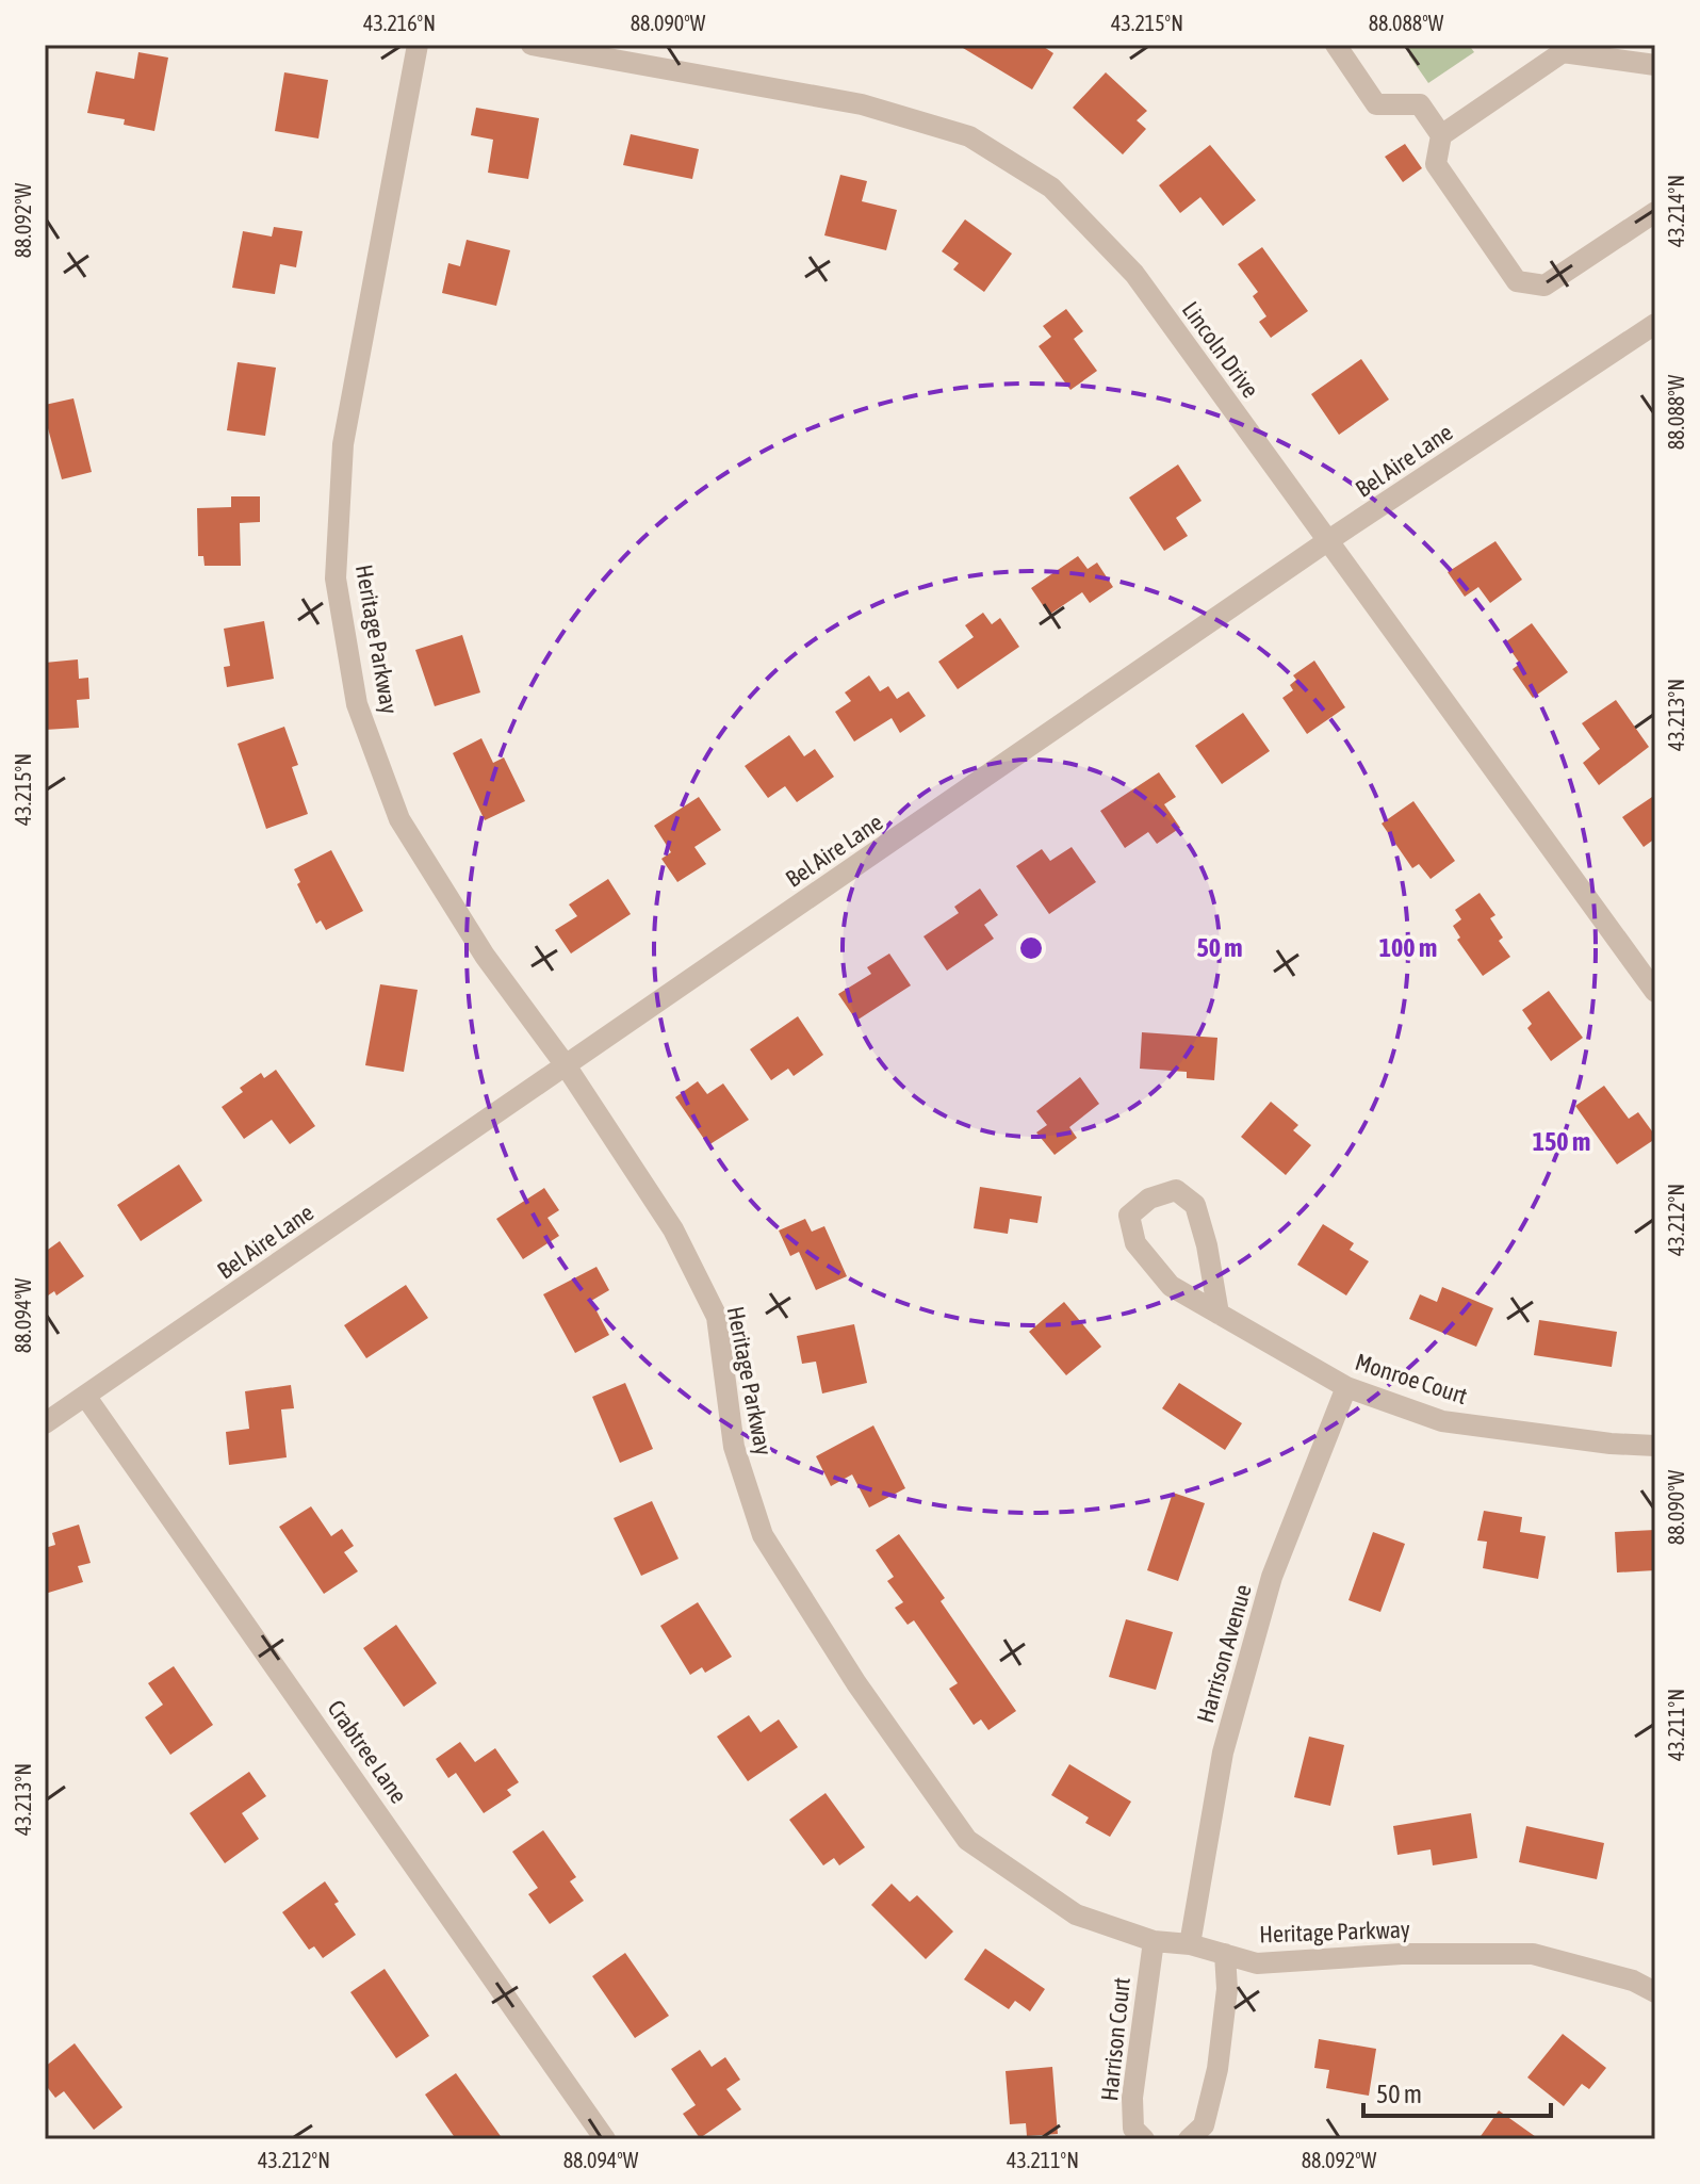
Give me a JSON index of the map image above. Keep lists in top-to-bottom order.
{
  "streets": {
    "street": [
      "Lincoln Drive",
      "Bel Aire Lane",
      "Heritage Parkway",
      "Monroe Court",
      "Harrison Avenue",
      "Crabtree Lane",
      "Harrison Court"
    ]
  },
  "crossings": [
    ["Lincoln Drive", "Bel Aire Lane"],
    ["Bel Aire Lane", "Heritage Parkway"],
    ["Bel Aire Lane", "Crabtree Lane"],
    ["Heritage Parkway", "Harrison Avenue"],
    ["Heritage Parkway", "Harrison Court"],
    ["Monroe Court", "Harrison Avenue"]
  ],
  "scale_bar": "50 m",
  "coordinates": [
    "43.216°N",
    "88.090°W",
    "43.215°N",
    "88.088°W",
    "43.214°N",
    "88.092°W",
    "43.213°N",
    "43.212°N",
    "88.094°W",
    "43.211°N"
  ],
  "rings": ["50 m", "100 m", "150 m"]
}
